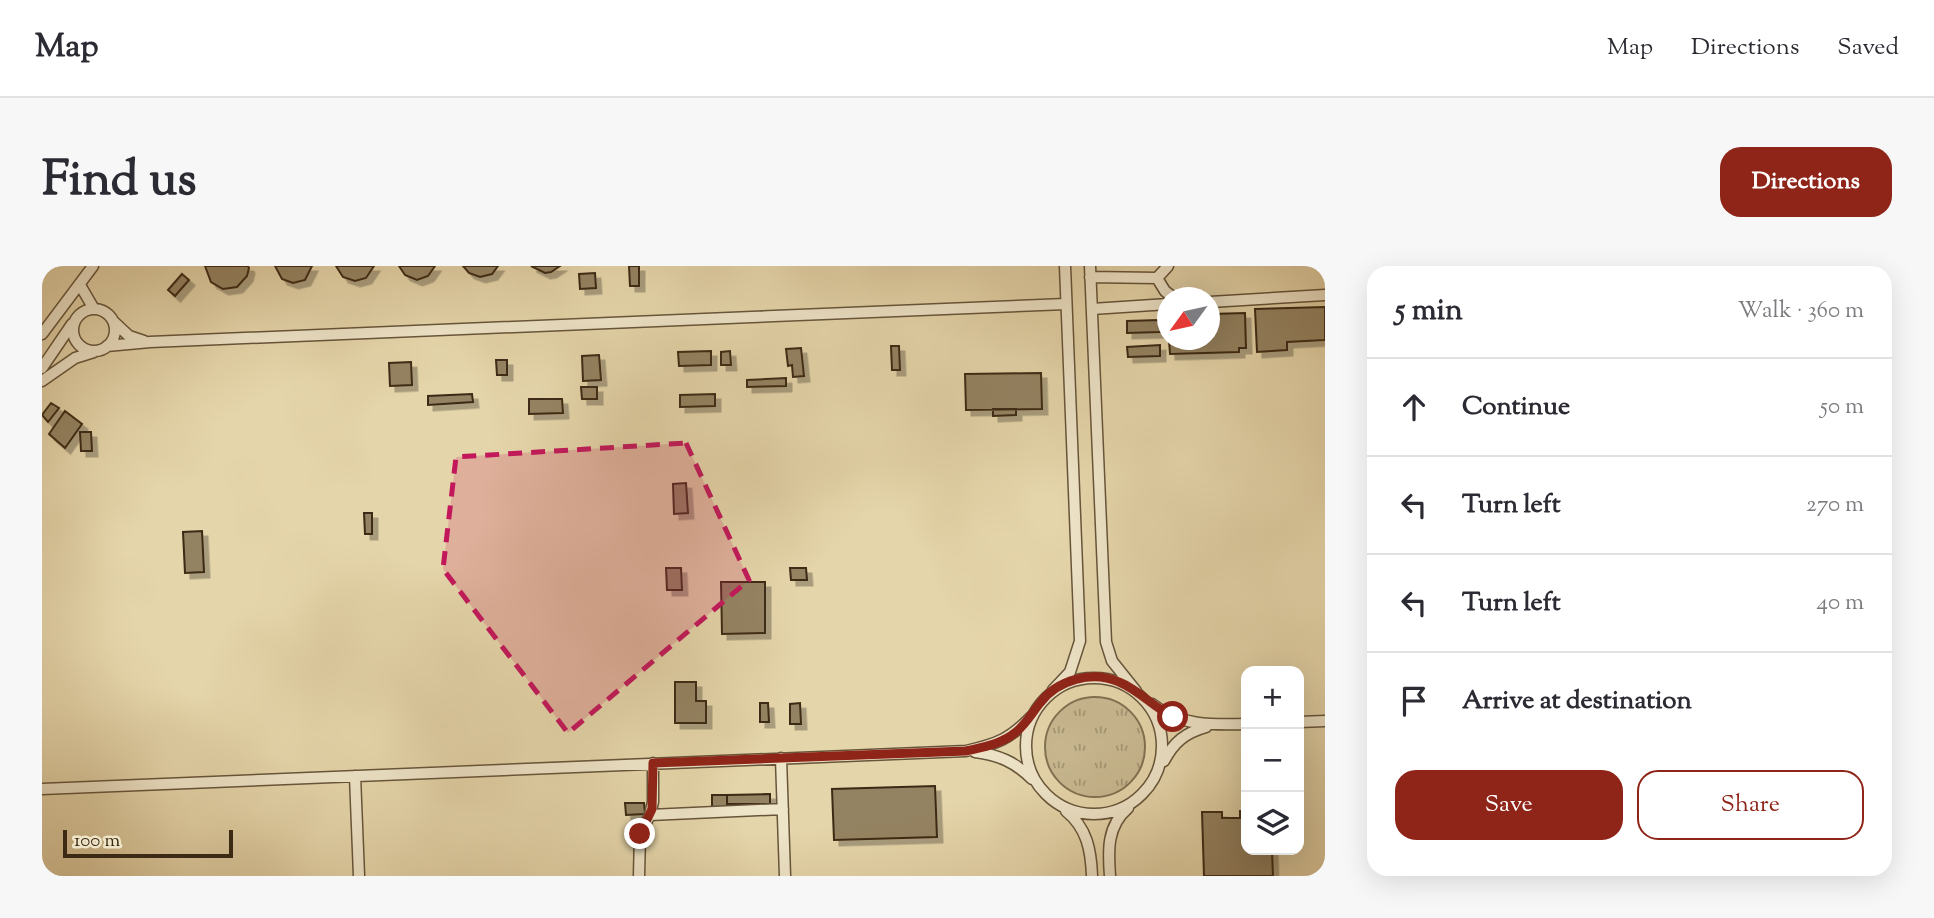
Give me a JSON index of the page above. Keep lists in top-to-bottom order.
{
  "scale_bar": "100 m",
  "north": "bottom left",
  "page": {
    "header": "Map",
    "nav": ["Map", "Directions", "Saved"],
    "title": "Find us",
    "buttons": [
      "Directions",
      ["Save", "Share"]
    ],
    "heading": ["5 min", "Walk · 360 m"],
    "list": [
      ["Continue", "50 m"],
      ["Turn left", "270 m"],
      ["Turn left", "40 m"],
      "Arrive at destination"
    ],
    "map_buttons": ["+", "−"],
    "scale": "100 m"
  }
}
